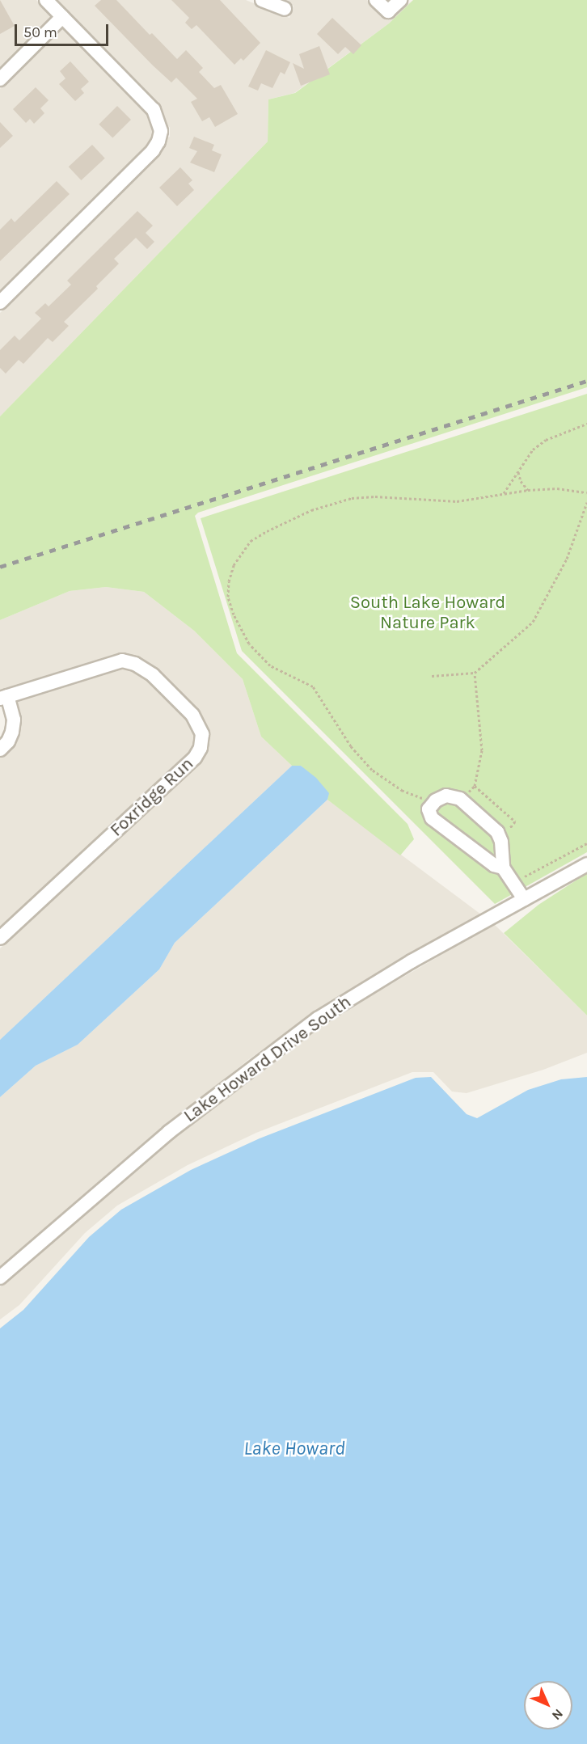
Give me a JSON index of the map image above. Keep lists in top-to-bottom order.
{
  "streets": {
    "street": ["Foxridge Run", "Lake Howard Drive South"]
  },
  "water": ["Lake Howard"],
  "parks": ["South Lake Howard Nature Park"],
  "scale_bar": "50 m",
  "north": "bottom right"
}
